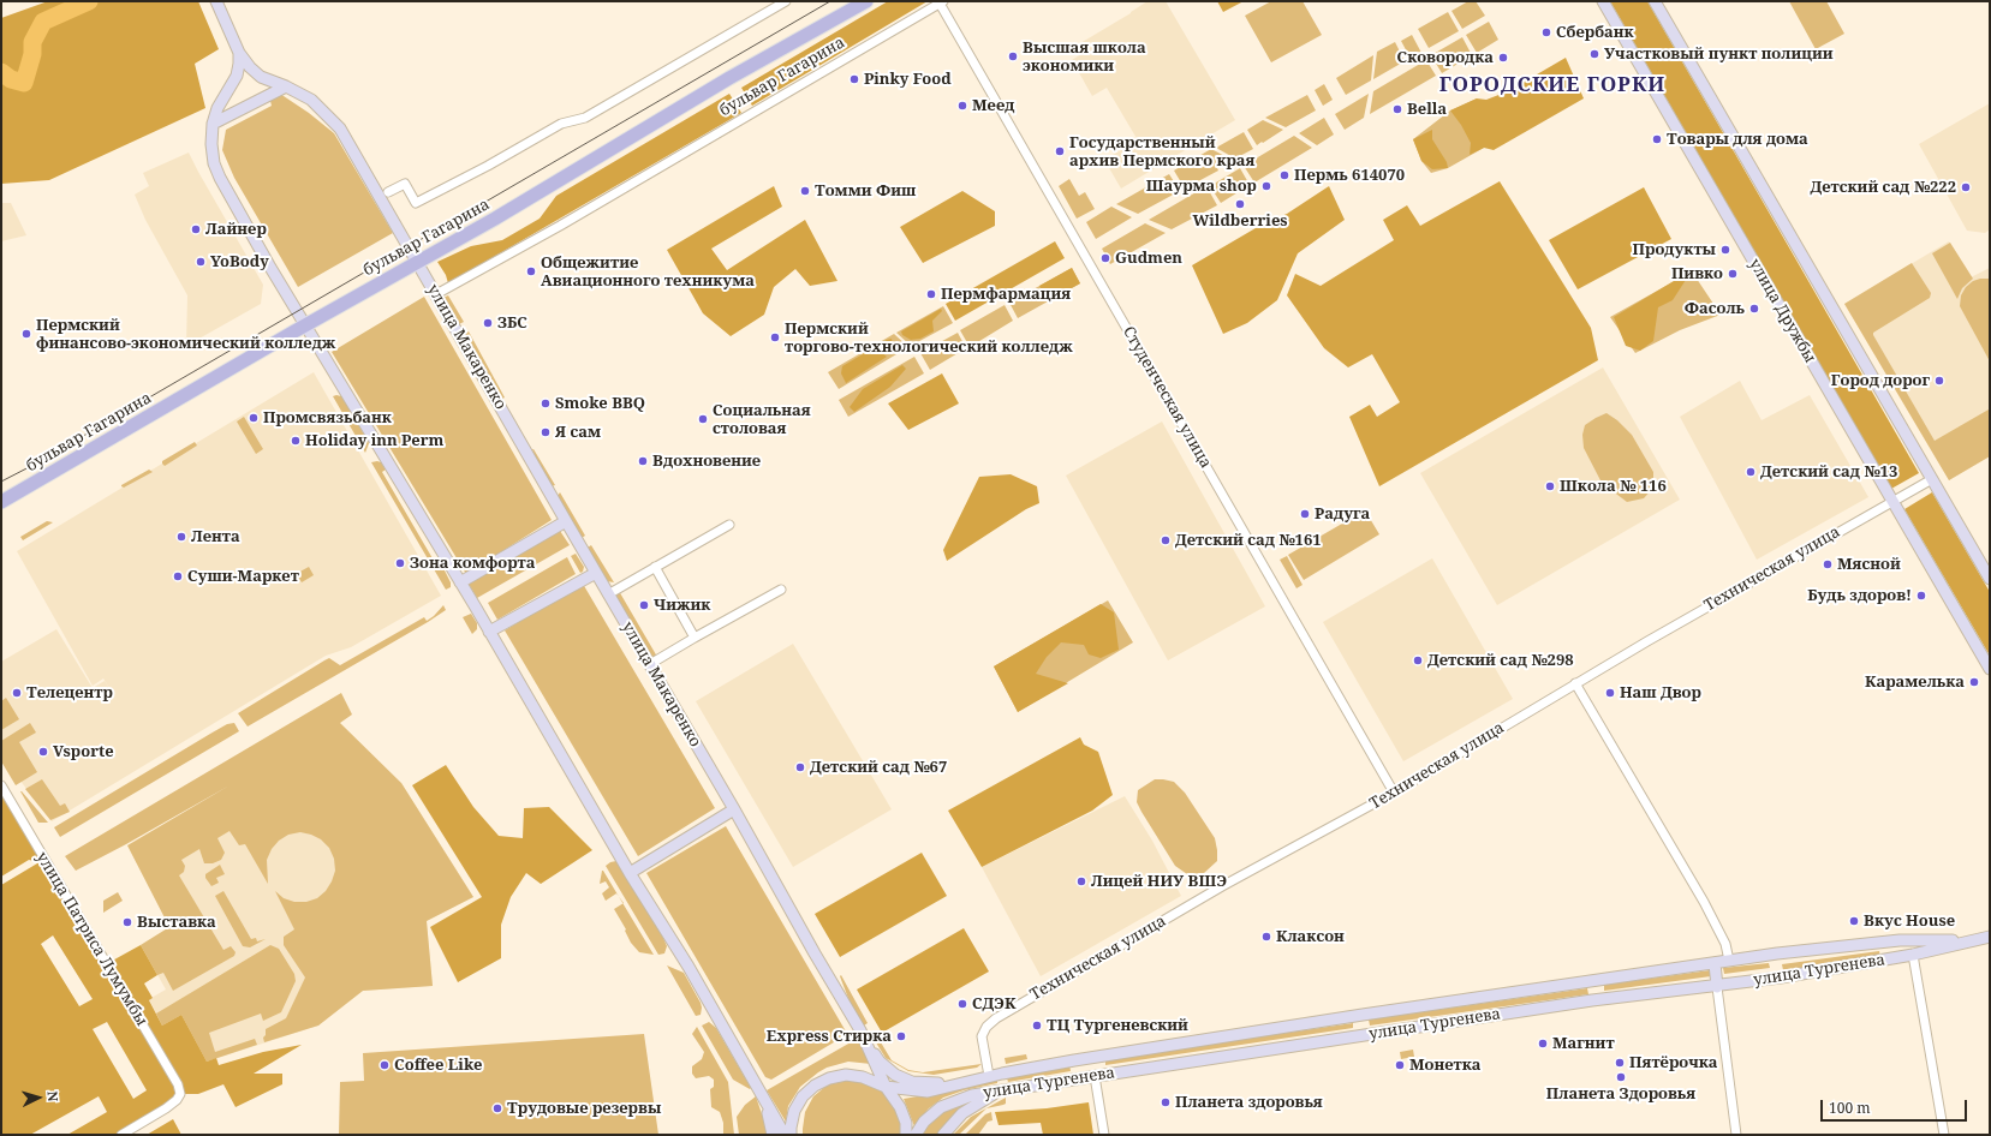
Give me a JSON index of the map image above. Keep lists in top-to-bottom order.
{
  "streets": {
    "main road": [
      "бульвар Гагарина",
      "улица Дружбы",
      "улица Макаренко",
      "улица Тургенева"
    ],
    "street": ["Студенческая улица", "Техническая улица", "улица Патриса Лумумбы"]
  },
  "crossings": [
    ["бульвар Гагарина", "улица Макаренко"],
    ["бульвар Гагарина", "Студенческая улица"],
    ["улица Дружбы", "Техническая улица"],
    ["улица Макаренко", "улица Тургенева"],
    ["Студенческая улица", "Техническая улица"],
    ["Техническая улица", "улица Тургенева"]
  ],
  "districts": ["ГОРОДСКИЕ ГОРКИ"],
  "places": [
    "Сбербанк",
    "Участковый пункт полиции",
    "Высшая школа экономики",
    "Сковородка",
    "Pinky Food",
    "Меед",
    "Bella",
    "Товары для дома",
    "Государственный архив Пермского края",
    "Пермь 614070",
    "Шаурма shop",
    "Детский сад №222",
    "Томми Фиш",
    "Wildberries",
    "Лайнер",
    "Продукты",
    "Gudmen",
    "YoBody",
    "Общежитие Авиационного техникума",
    "Пивко",
    "Пермфармация",
    "Фасоль",
    "ЗБС",
    "Пермский финансово-экономический колледж",
    "Пермский торгово-технологический колледж",
    "Город дорог",
    "Smoke BBQ",
    "Промсвязьбанк",
    "Социальная столовая",
    "Я сам",
    "Holiday inn Perm",
    "Вдохновение",
    "Детский сад №13",
    "Школа № 116",
    "Радуга",
    "Лента",
    "Детский сад №161",
    "Зона комфорта",
    "Мясной",
    "Суши-Маркет",
    "Будь здоров!",
    "Чижик",
    "Детский сад №298",
    "Карамелька",
    "Телецентр",
    "Наш Двор",
    "Vsporte",
    "Детский сад №67",
    "Лицей НИУ ВШЭ",
    "Вкус House",
    "Выставка",
    "Клаксон",
    "СДЭК",
    "ТЦ Тургеневский",
    "Express Стирка",
    "Магнит",
    "Пятёрочка",
    "Coffee Like",
    "Монетка",
    "Планета Здоровья",
    "Планета здоровья",
    "Трудовые резервы"
  ],
  "scale_bar": "100 m",
  "north": "right"
}
